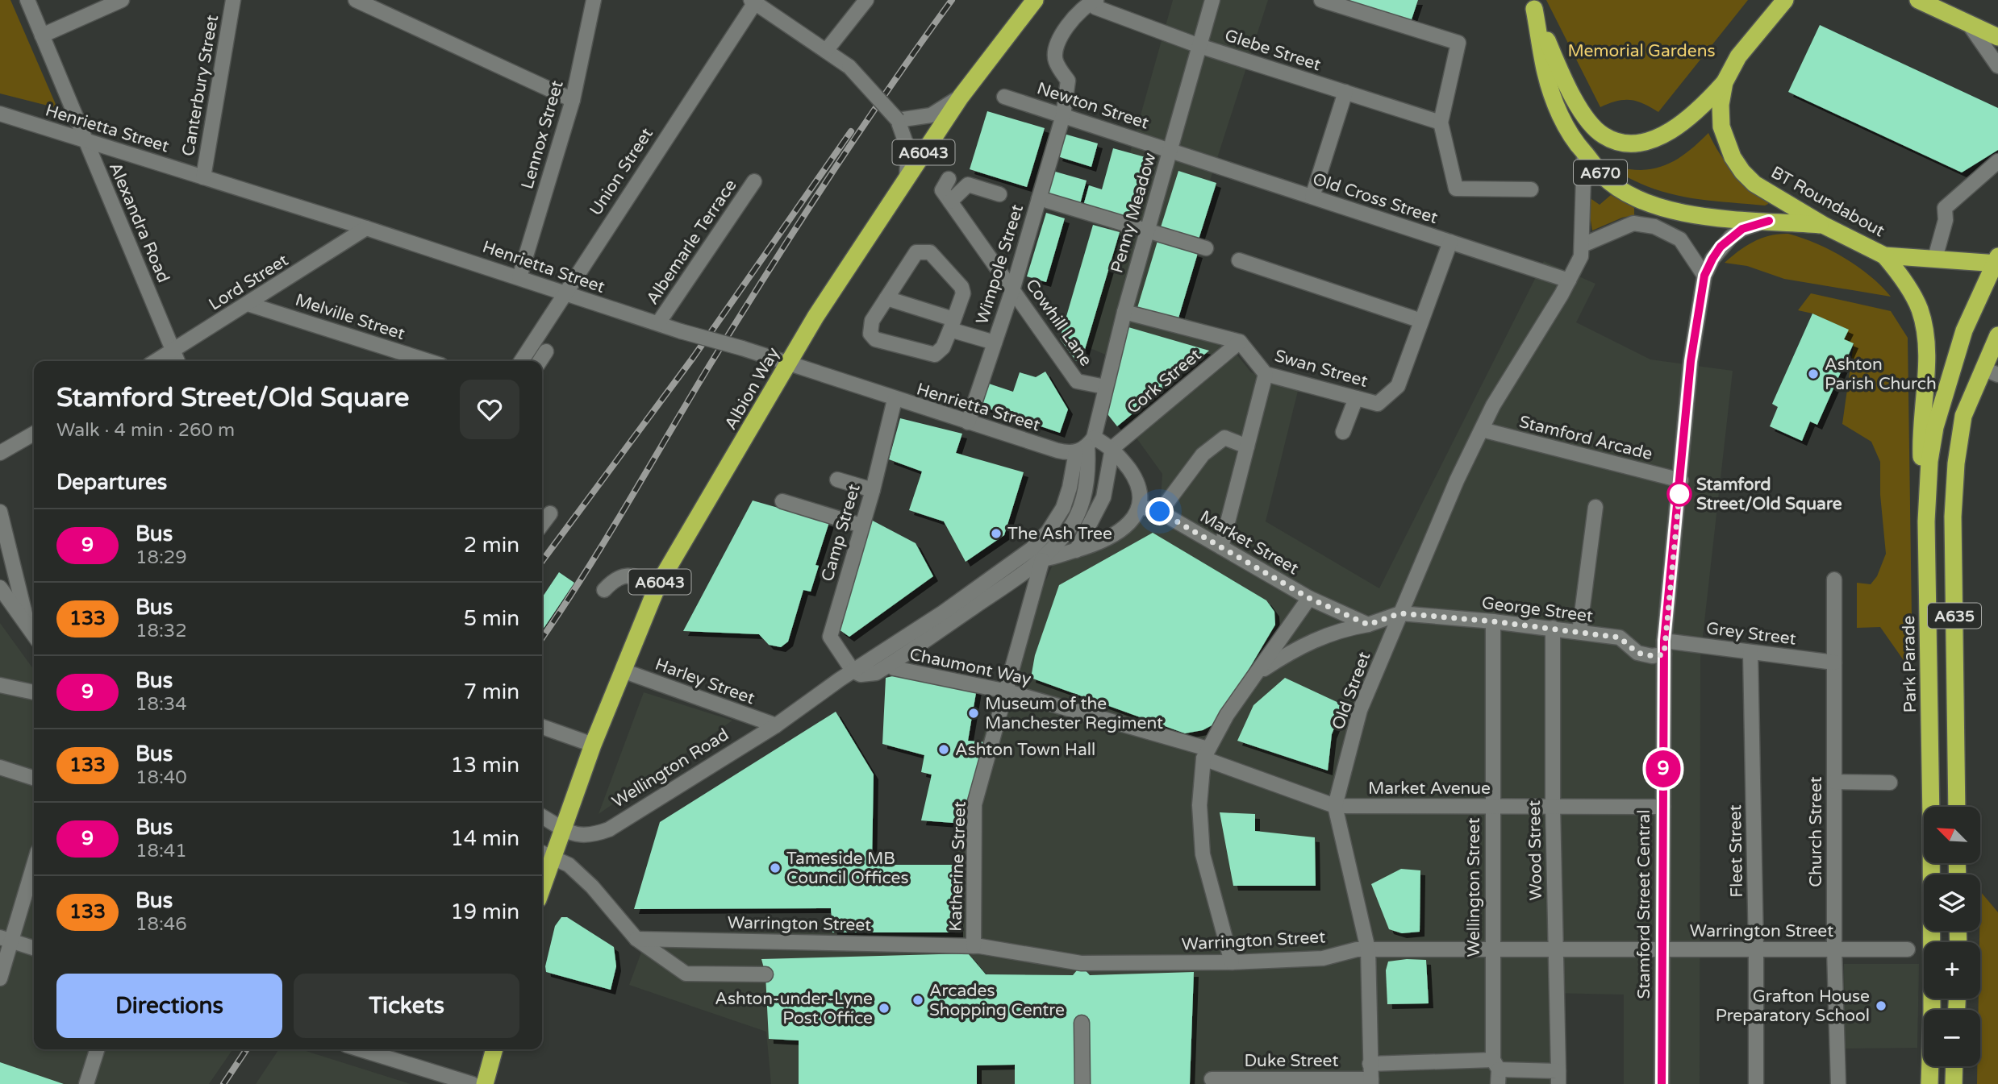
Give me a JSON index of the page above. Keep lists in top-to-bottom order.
{
  "streets": {
    "highway": [
      "A6043",
      "A670",
      "BT Roundabout",
      "Albion Way",
      "A635",
      "Park Parade"
    ],
    "street": [
      "Glebe Street",
      "Canterbury Street",
      "Newton Street",
      "Henrietta Street",
      "Lennox Street",
      "Union Street",
      "Old Cross Street",
      "Penny Meadow",
      "Alexandra Road",
      "Albemarle Terrace",
      "Wimpole Street",
      "Lord Street",
      "Melville Street",
      "Cowhill Lane",
      "Swan Street",
      "Cork Street",
      "Stamford Arcade",
      "Camp Street",
      "Market Street",
      "George Street",
      "Grey Street",
      "Chaumont Way",
      "Harley Street",
      "Old Street",
      "Wellington Road",
      "Market Avenue",
      "Church Street",
      "Wood Street",
      "Fleet Street",
      "Katherine Street",
      "Wellington Street",
      "Stamford Street Central",
      "Warrington Street",
      "Duke Street"
    ]
  },
  "crossings": [
    ["Glebe Street", "Penny Meadow"],
    ["Glebe Street", "Wimpole Street"],
    ["Canterbury Street", "Henrietta Street"],
    ["Newton Street", "Old Cross Street"],
    ["Newton Street", "Penny Meadow"],
    ["Newton Street", "Wimpole Street"],
    ["Henrietta Street", "Lennox Street"],
    ["Henrietta Street", "Union Street"],
    ["Henrietta Street", "Penny Meadow"],
    ["Henrietta Street", "Alexandra Road"],
    ["Henrietta Street", "Albemarle Terrace"],
    ["Henrietta Street", "Wimpole Street"],
    ["Henrietta Street", "Lord Street"],
    ["Henrietta Street", "Albion Way"],
    ["Henrietta Street", "Camp Street"],
    ["Henrietta Street", "Wellington Road"],
    ["A6043", "Albion Way"],
    ["A6043", "Wellington Road"],
    ["A670", "BT Roundabout"],
    ["A670", "Stamford Street Central"],
    ["Old Cross Street", "Penny Meadow"],
    ["Old Cross Street", "Swan Street"],
    ["Old Cross Street", "Old Street"],
    ["BT Roundabout", "Park Parade"],
    ["Penny Meadow", "Cowhill Lane"],
    ["Penny Meadow", "Wellington Road"],
    ["Alexandra Road", "Lord Street"],
    ["Wimpole Street", "Cowhill Lane"],
    ["Lord Street", "Melville Street"],
    ["Swan Street", "Cork Street"],
    ["Albion Way", "Harley Street"],
    ["Albion Way", "Wellington Road"],
    ["Stamford Arcade", "Old Street"],
    ["Stamford Arcade", "Stamford Street Central"],
    ["Camp Street", "Wellington Road"],
    ["George Street", "Grey Street"],
    ["George Street", "Old Street"],
    ["George Street", "Wood Street"],
    ["George Street", "Wellington Street"],
    ["George Street", "Stamford Street Central"],
    ["Grey Street", "Church Street"],
    ["Grey Street", "Fleet Street"],
    ["Grey Street", "Stamford Street Central"],
    ["Chaumont Way", "Wellington Road"],
    ["Chaumont Way", "Market Avenue"],
    ["Chaumont Way", "Katherine Street"],
    ["Harley Street", "Wellington Road"],
    ["Old Street", "Market Avenue"],
    ["Old Street", "Warrington Street"],
    ["Old Street", "Duke Street"],
    ["Wellington Road", "Katherine Street"],
    ["Market Avenue", "Wood Street"],
    ["Market Avenue", "Wellington Street"],
    ["Market Avenue", "Stamford Street Central"],
    ["Church Street", "Warrington Street"],
    ["Wood Street", "Wellington Street"],
    ["Wood Street", "Warrington Street"],
    ["Fleet Street", "Warrington Street"],
    ["Katherine Street", "Warrington Street"],
    ["Wellington Street", "Warrington Street"],
    ["Stamford Street Central", "Warrington Street"]
  ],
  "parks": ["Memorial Gardens"],
  "places": [
    "Ashton Parish Church",
    "Stamford Street/Old Square",
    "The Ash Tree",
    "Museum of the Manchester Regiment",
    "Ashton Town Hall",
    "Tameside MB Council Offices",
    "Arcades Shopping Centre",
    "Grafton House Preparatory School",
    "Ashton-under-Lyne Post Office"
  ],
  "lines": ["bus line 9"],
  "north": "top left",
  "page": {
    "on_map": "9",
    "heading": [
      ["Stamford Street/Old Square", "Walk · 4 min · 260 m"],
      "Departures"
    ],
    "list": [
      {
        "mark": "9",
        "name": "Bus",
        "note": "18:29",
        "value": "2 min"
      },
      {
        "mark": "133",
        "name": "Bus",
        "note": "18:32",
        "value": "5 min"
      },
      {
        "mark": "9",
        "name": "Bus",
        "note": "18:34",
        "value": "7 min"
      },
      {
        "mark": "133",
        "name": "Bus",
        "note": "18:40",
        "value": "13 min"
      },
      {
        "mark": "9",
        "name": "Bus",
        "note": "18:41",
        "value": "14 min"
      },
      {
        "mark": "133",
        "name": "Bus",
        "note": "18:46",
        "value": "19 min"
      }
    ],
    "map_buttons": ["+", "−"],
    "buttons": ["Directions", "Tickets"]
  }
}
